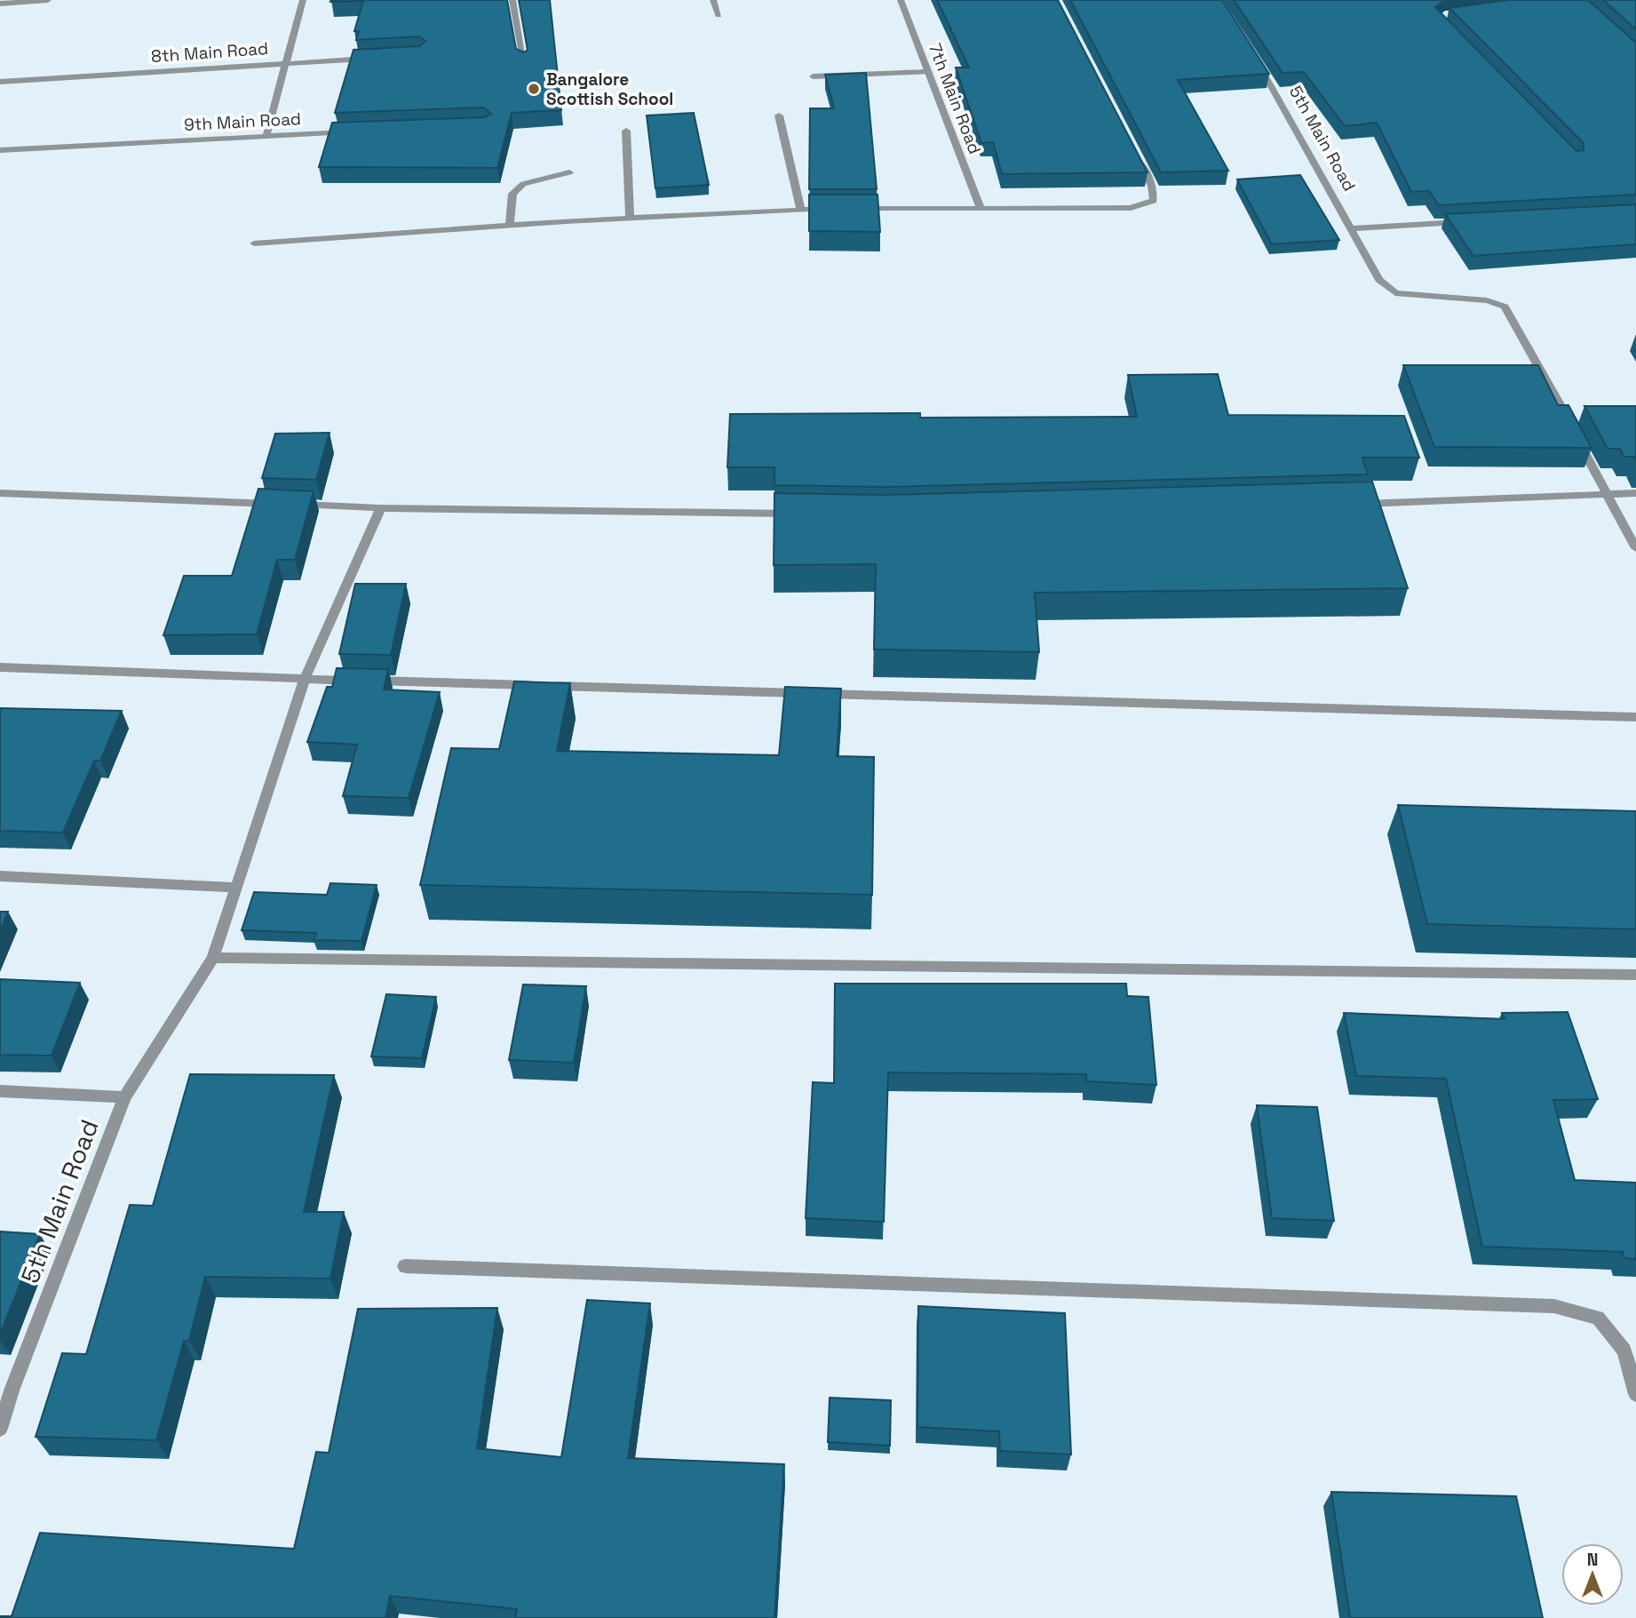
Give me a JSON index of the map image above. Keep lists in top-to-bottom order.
{
  "streets": {
    "street": [
      "8th Main Road",
      "7th Main Road",
      "9th Main Road",
      "5th Main Road"
    ]
  },
  "places": ["Bangalore Scottish School"],
  "north": "top"
}
